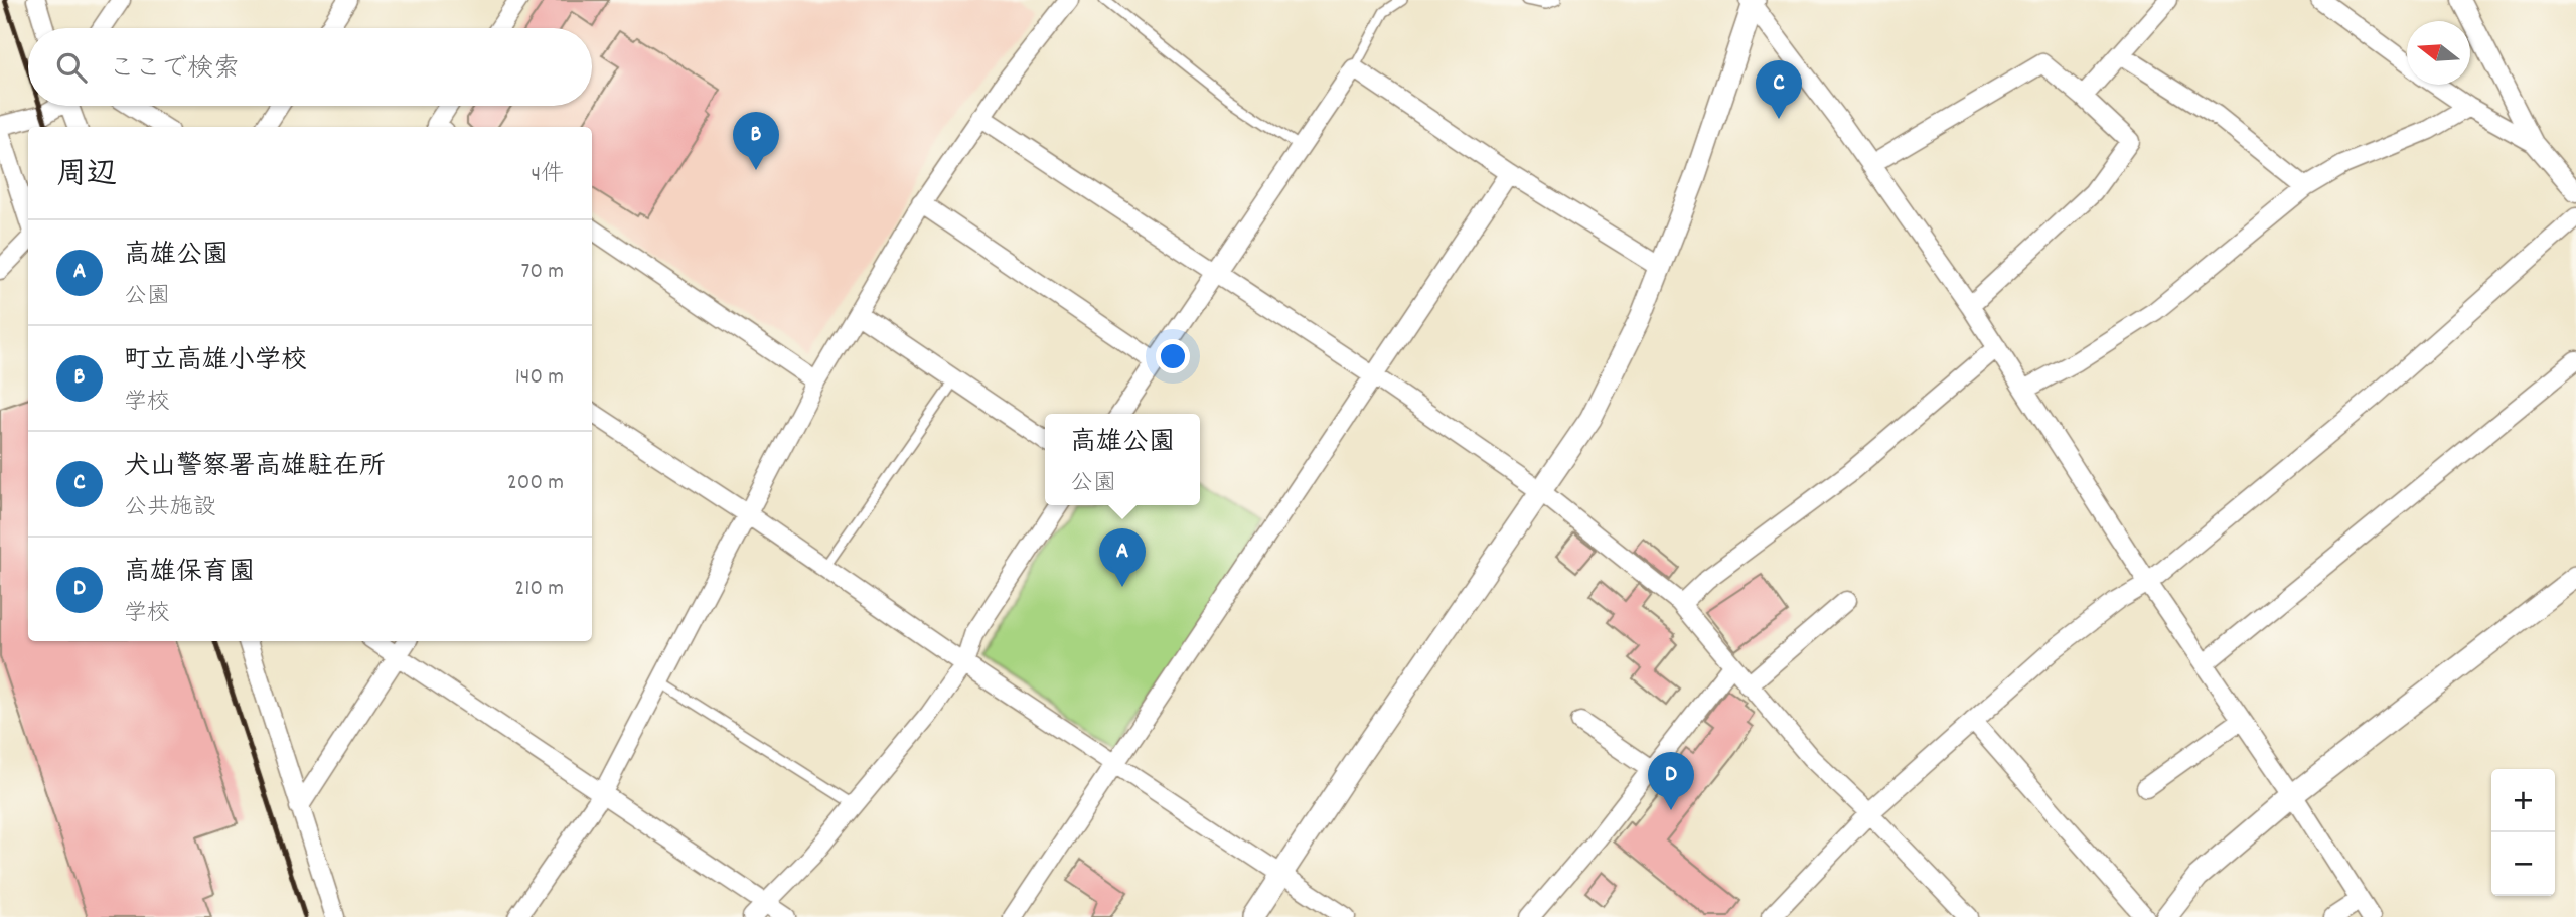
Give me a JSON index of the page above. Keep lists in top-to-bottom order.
{
  "north": "left",
  "page": {
    "search": "ここで検索",
    "pins": [
      "C",
      "B",
      "A",
      "D"
    ],
    "heading": ["周辺", "4件"],
    "list": [
      {
        "mark": "A",
        "name": "高雄公園",
        "note": "公園",
        "value": "70 m"
      },
      {
        "mark": "B",
        "name": "町立高雄小学校",
        "note": "学校",
        "value": "140 m"
      },
      {
        "mark": "C",
        "name": "犬山警察署高雄駐在所",
        "note": "公共施設",
        "value": "200 m"
      },
      {
        "mark": "D",
        "name": "高雄保育園",
        "note": "学校",
        "value": "210 m"
      }
    ],
    "popup": ["高雄公園", "公園"],
    "map_buttons": ["+", "−"]
  }
}
